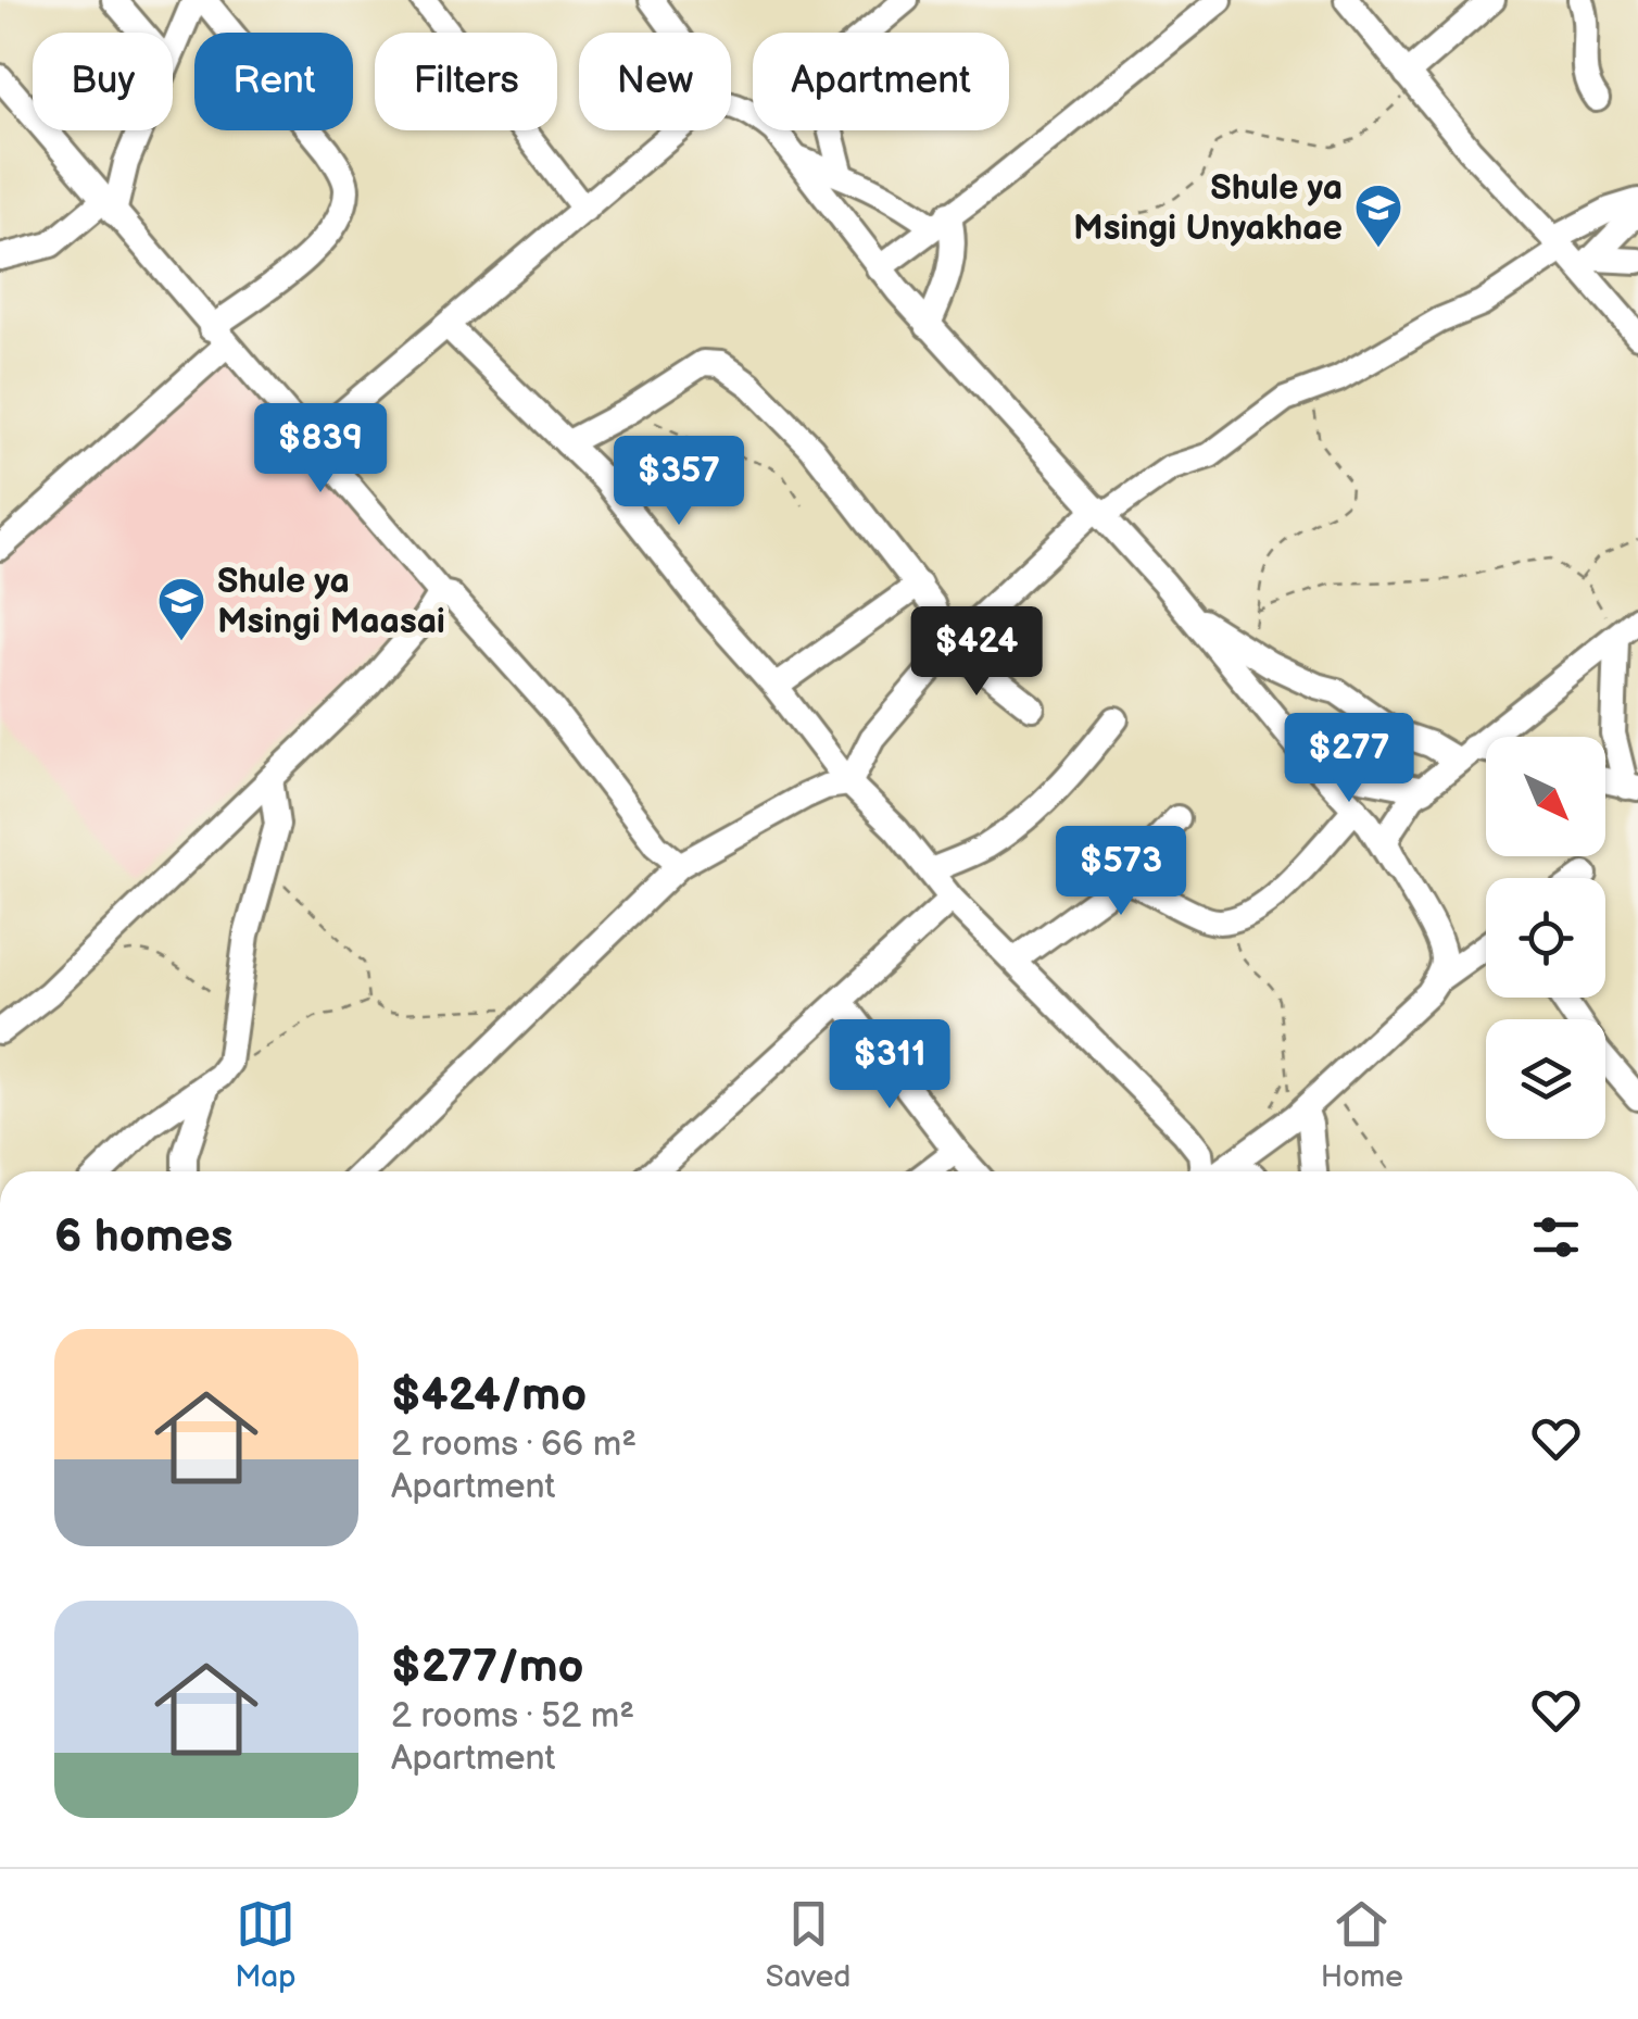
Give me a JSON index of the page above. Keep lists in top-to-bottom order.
{
  "places": {
    "school or university": ["Shule ya Msingi Unyakhae", "Shule ya Msingi Maasai"]
  },
  "north": "bottom right",
  "page": {
    "chip": [
      "Buy",
      "Rent",
      "Filters",
      "New",
      "Apartment"
    ],
    "price": [
      "$839",
      "$357",
      "$424",
      "$277",
      "$573",
      "$311"
    ],
    "heading": "6 homes",
    "list": [
      {
        "name": "$424/mo",
        "note": "2 rooms · 66 m² · Apartment"
      },
      {
        "name": "$277/mo",
        "note": "2 rooms · 52 m² · Apartment"
      }
    ],
    "tabs": ["Map", "Saved", "Home"]
  }
}
